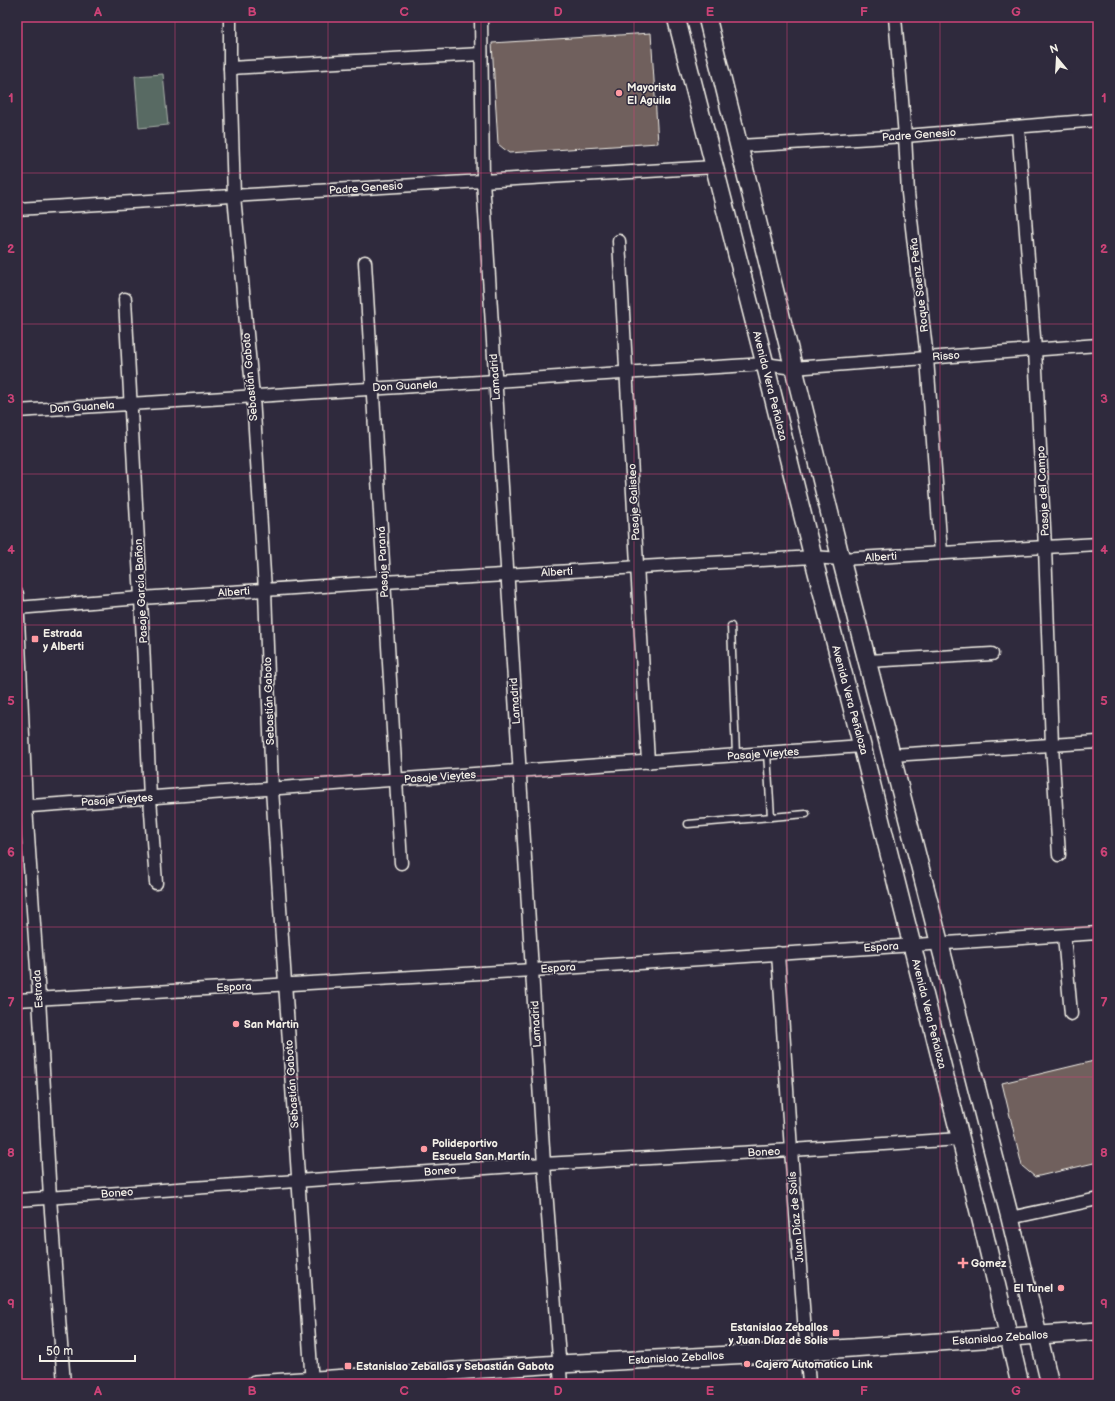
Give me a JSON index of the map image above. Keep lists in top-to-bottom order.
{
  "streets": {
    "main road": ["Avenida Vera Peñaloza", "Estanislao Zeballos"],
    "street": [
      "Padre Genesio",
      "Roque Saenz Peña",
      "Risso",
      "Sebastián Gaboto",
      "Lamadrid",
      "Don Guanela",
      "Pasaje del Campo",
      "Pasaje Galisteo",
      "Alberti",
      "Pasaje Paraná",
      "Pasaje García Bañon",
      "Pasaje Vieytes",
      "Espora",
      "Estrada",
      "Boneo",
      "Juan Díaz de Solís"
    ]
  },
  "crossings": [
    ["Padre Genesio", "Roque Saenz Peña"],
    ["Padre Genesio", "Sebastián Gaboto"],
    ["Padre Genesio", "Lamadrid"],
    ["Padre Genesio", "Avenida Vera Peñaloza"],
    ["Padre Genesio", "Pasaje del Campo"],
    ["Roque Saenz Peña", "Risso"],
    ["Roque Saenz Peña", "Alberti"],
    ["Risso", "Don Guanela"],
    ["Risso", "Pasaje del Campo"],
    ["Sebastián Gaboto", "Don Guanela"],
    ["Sebastián Gaboto", "Alberti"],
    ["Sebastián Gaboto", "Pasaje Vieytes"],
    ["Sebastián Gaboto", "Espora"],
    ["Sebastián Gaboto", "Boneo"],
    ["Sebastián Gaboto", "Estanislao Zeballos"],
    ["Lamadrid", "Don Guanela"],
    ["Lamadrid", "Alberti"],
    ["Lamadrid", "Pasaje Vieytes"],
    ["Lamadrid", "Espora"],
    ["Lamadrid", "Boneo"],
    ["Lamadrid", "Estanislao Zeballos"],
    ["Don Guanela", "Avenida Vera Peñaloza"],
    ["Don Guanela", "Pasaje Galisteo"],
    ["Don Guanela", "Pasaje Paraná"],
    ["Don Guanela", "Pasaje García Bañon"],
    ["Avenida Vera Peñaloza", "Alberti"],
    ["Avenida Vera Peñaloza", "Pasaje Vieytes"],
    ["Avenida Vera Peñaloza", "Espora"],
    ["Avenida Vera Peñaloza", "Boneo"],
    ["Avenida Vera Peñaloza", "Estanislao Zeballos"],
    ["Pasaje del Campo", "Alberti"],
    ["Pasaje Galisteo", "Alberti"],
    ["Pasaje Galisteo", "Pasaje Vieytes"],
    ["Alberti", "Pasaje Paraná"],
    ["Alberti", "Pasaje García Bañon"],
    ["Alberti", "Estrada"],
    ["Pasaje Paraná", "Pasaje Vieytes"],
    ["Pasaje García Bañon", "Pasaje Vieytes"],
    ["Pasaje Vieytes", "Estrada"],
    ["Espora", "Estrada"],
    ["Espora", "Juan Díaz de Solís"],
    ["Estrada", "Boneo"],
    ["Boneo", "Juan Díaz de Solís"],
    ["Juan Díaz de Solís", "Estanislao Zeballos"]
  ],
  "places": {
    "other": [
      "Mayorista El Aguila",
      "San Martin",
      "Polideportivo Escuela San Martín",
      "El Tunel",
      "Cajero Automatico Link"
    ],
    "transit": ["Estrada y Alberti", "Estanislao Zeballos y Juan Díaz de Solis", "Estanislao Zeballos y Sebastián Gaboto"],
    "health": ["Gomez"]
  },
  "scale_bar": "50 m",
  "north": "top",
  "grid": {
    "columns": [
      "A",
      "B",
      "C",
      "D",
      "E",
      "F",
      "G"
    ],
    "rows": [
      "1",
      "2",
      "3",
      "4",
      "5",
      "6",
      "7",
      "8",
      "9"
    ]
  }
}
